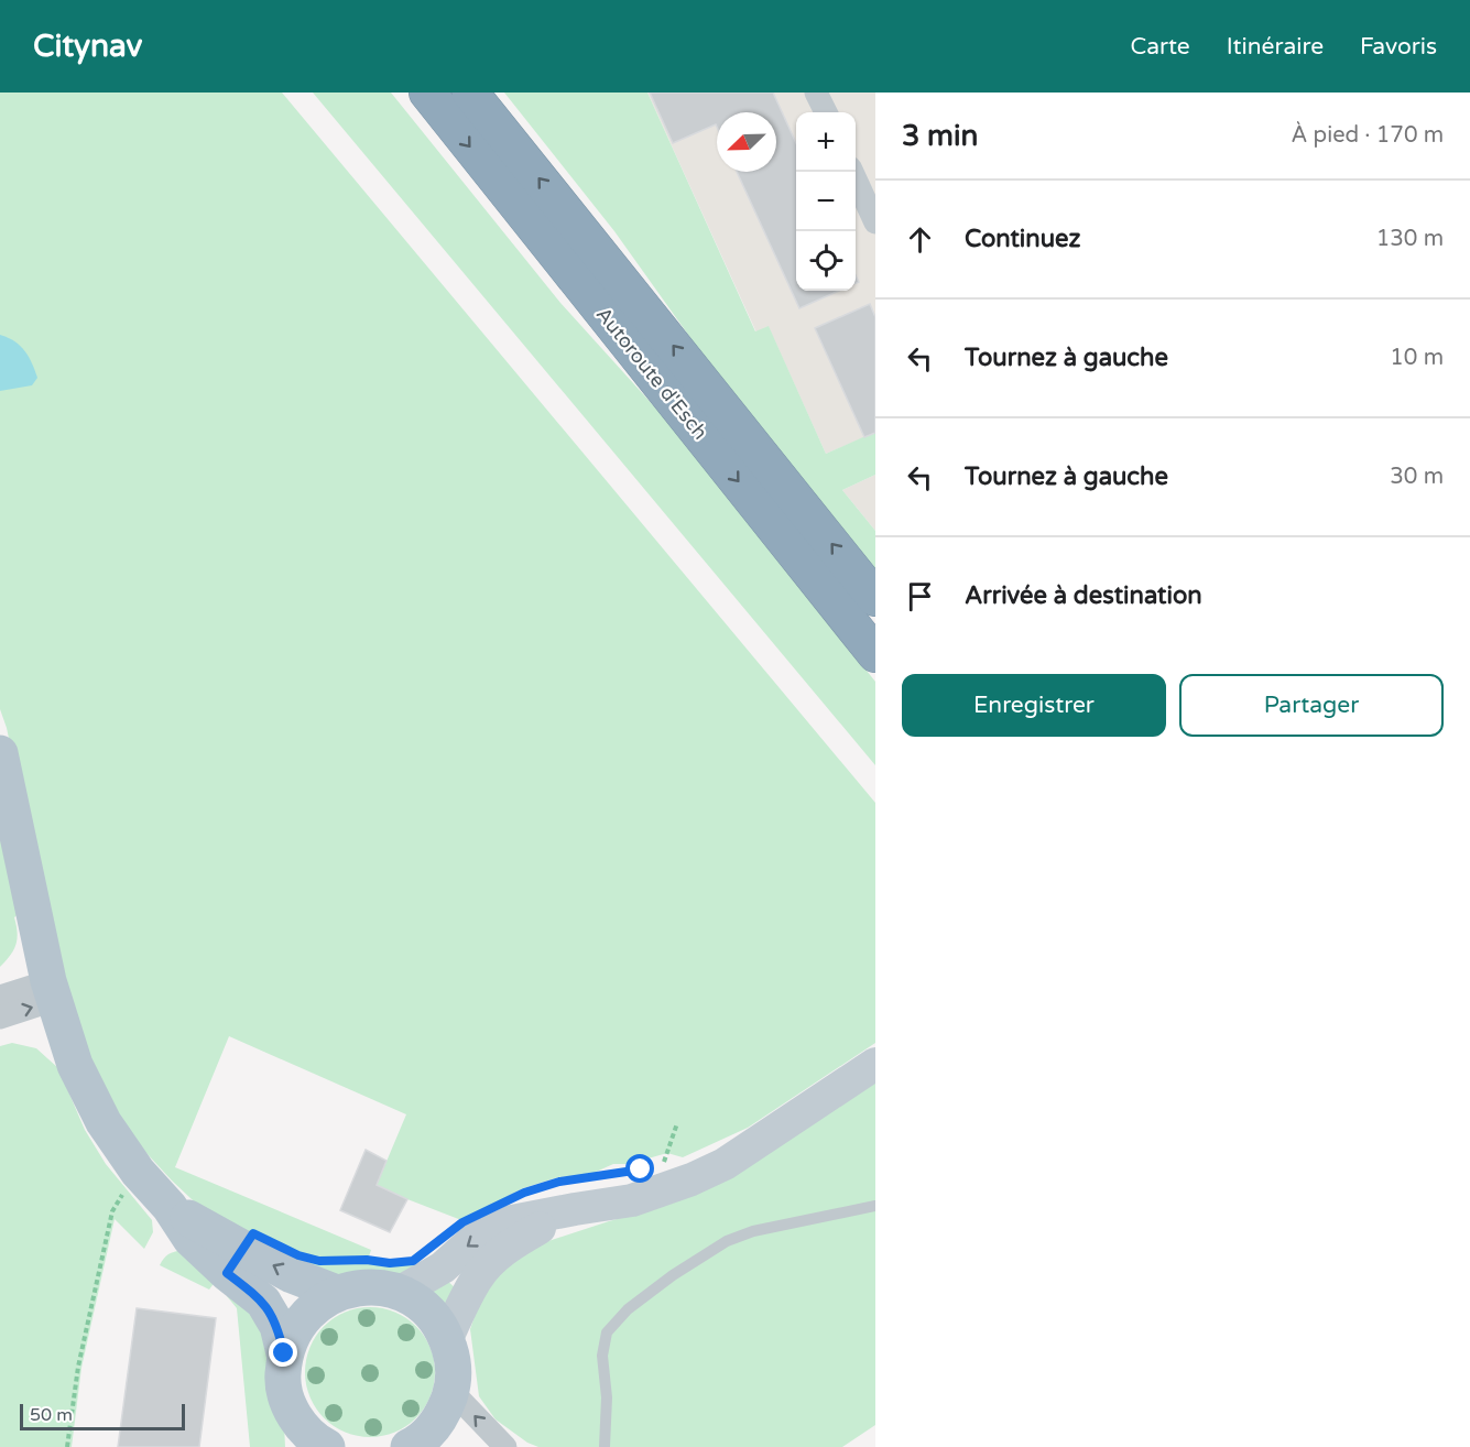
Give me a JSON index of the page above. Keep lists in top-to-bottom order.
{
  "streets": {
    "highway": ["Autoroute d'Esch"]
  },
  "scale_bar": "50 m",
  "north": "bottom left",
  "page": {
    "header": "Citynav",
    "nav": ["Carte", "Itinéraire", "Favoris"],
    "heading": ["3 min", "À pied · 170 m"],
    "map_buttons": ["+", "−"],
    "list": [
      ["Continuez", "130 m"],
      ["Tournez à gauche", "10 m"],
      ["Tournez à gauche", "30 m"],
      "Arrivée à destination"
    ],
    "buttons": ["Enregistrer", "Partager"],
    "scale": "50 m"
  }
}
